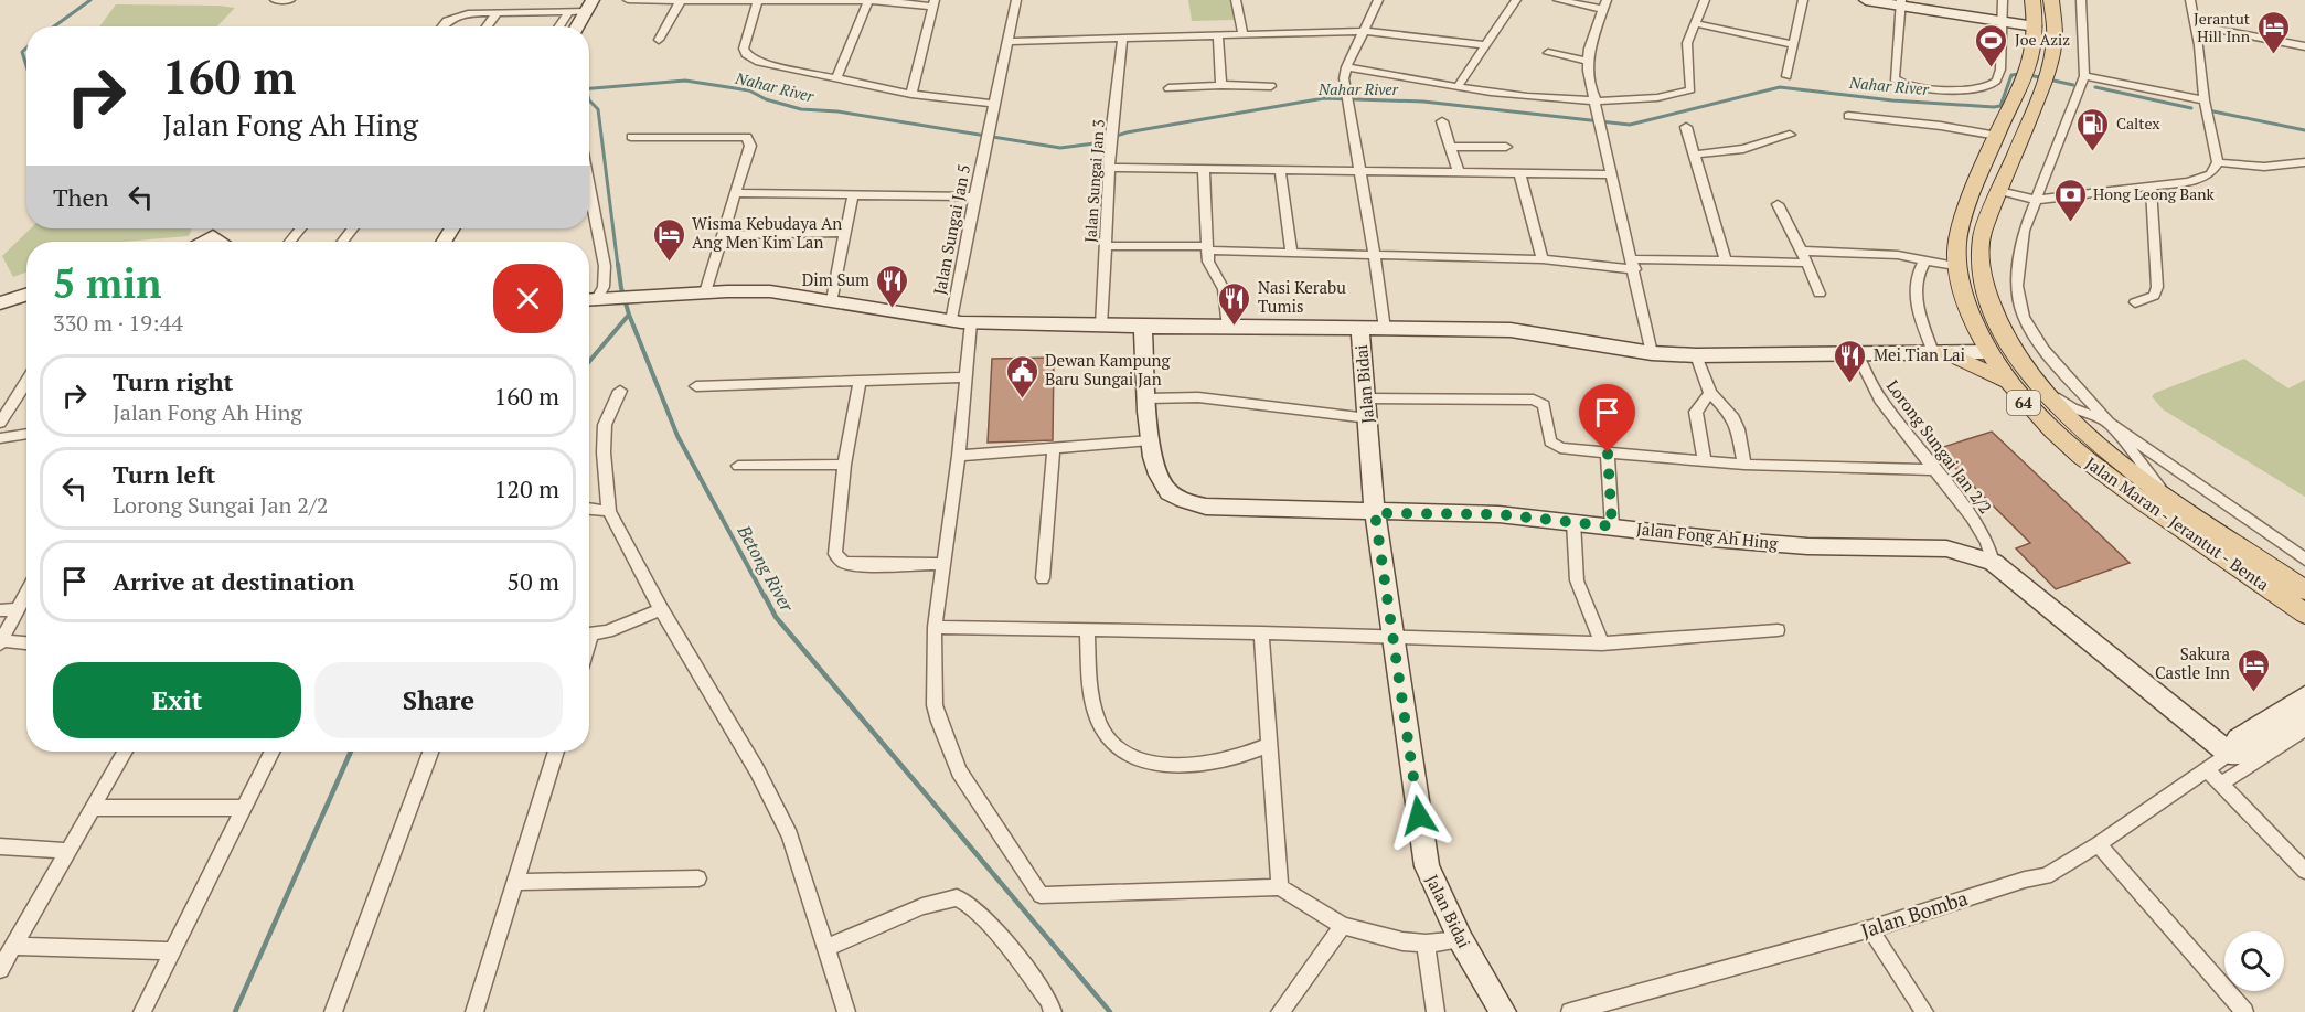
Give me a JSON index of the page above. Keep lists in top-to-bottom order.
{
  "streets": {
    "main road": [
      "Jalan Bidai",
      "64",
      "Jalan Maran - Jerantut - Benta",
      "Jalan Fong Ah Hing",
      "Jalan Bomba"
    ],
    "street": ["Jalan Sungai Jan 3", "Jalan Sungai Jan 5", "Lorong Sungai Jan 2/2"]
  },
  "crossings": [
    ["Jalan Bidai", "Jalan Fong Ah Hing"],
    ["Lorong Sungai Jan 2/2", "Jalan Fong Ah Hing"],
    ["Jalan Fong Ah Hing", "Jalan Bomba"]
  ],
  "water": ["Nahar River", "Betong River"],
  "places": {
    "hotel": ["Jerantut Hill Inn", "Wisma Kebudaya An Ang Men Kim Lan", "Sakura Castle Inn"],
    "sports": ["Joe Aziz"],
    "fuel station": ["Caltex"],
    "bank": ["Hong Leong Bank"],
    "restaurant": ["Dim Sum", "Nasi Kerabu Tumis", "Mei Tian Lai"],
    "public building": ["Dewan Kampung Baru Sungai Jan"]
  },
  "page": {
    "turn": ["160 m", "Jalan Fong Ah Hing"],
    "then": "Then",
    "heading": ["5 min", "330 m · 19:44"],
    "list": [
      {
        "name": "Turn right",
        "note": "Jalan Fong Ah Hing",
        "value": "160 m"
      },
      {
        "name": "Turn left",
        "note": "Lorong Sungai Jan 2/2",
        "value": "120 m"
      },
      {
        "name": "Arrive at destination",
        "value": "50 m"
      }
    ],
    "buttons": ["Exit", "Share"]
  }
}
